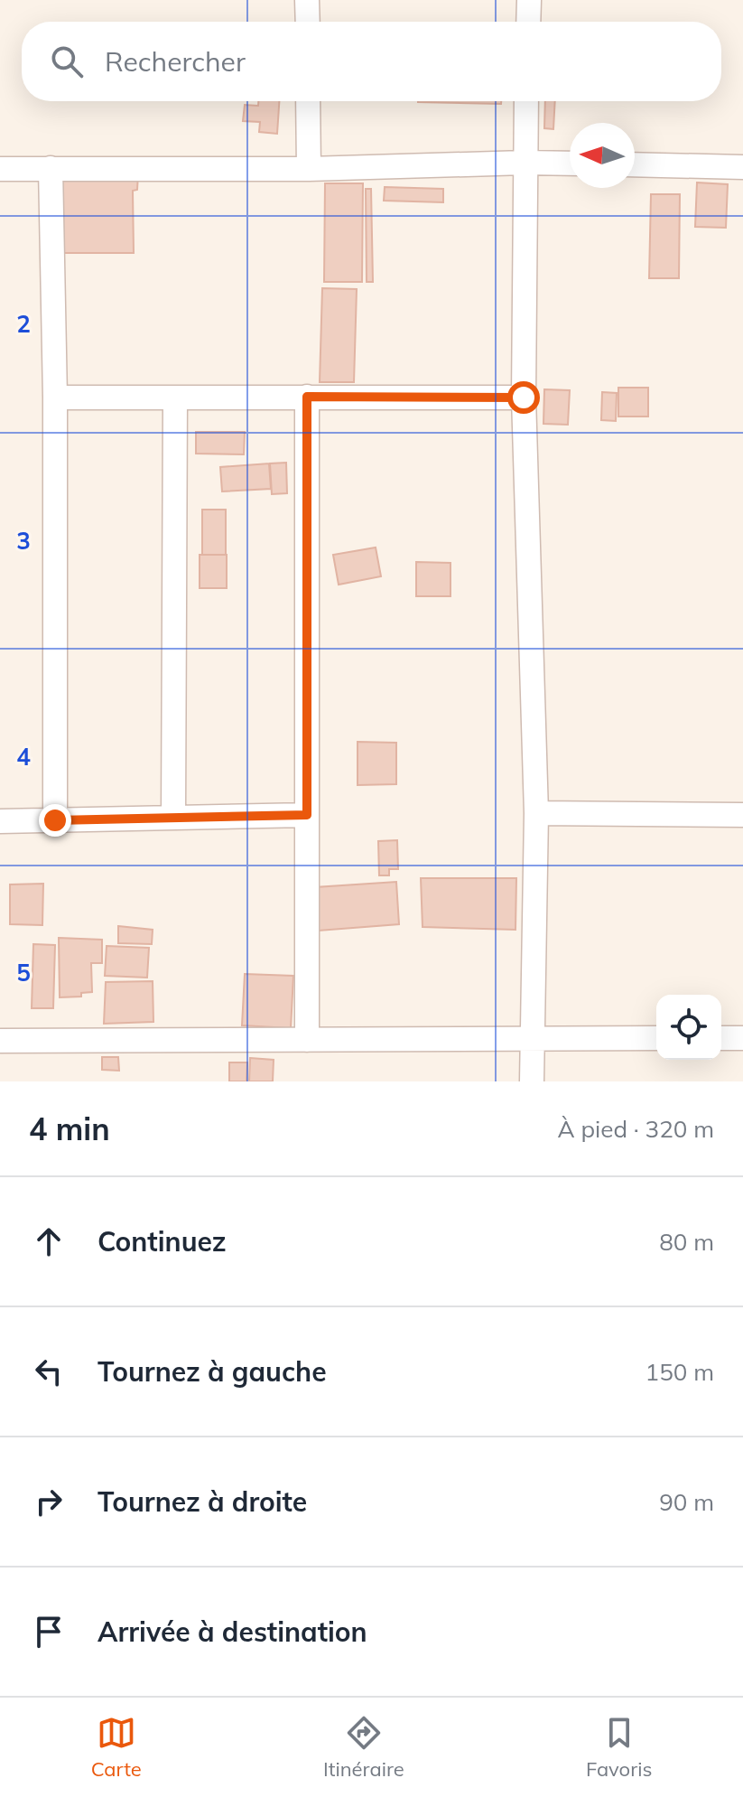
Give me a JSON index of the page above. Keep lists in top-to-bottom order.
{
  "north": "left",
  "page": {
    "search": "Rechercher",
    "heading": ["4 min", "À pied · 320 m"],
    "list": [
      ["Continuez", "80 m"],
      ["Tournez à gauche", "150 m"],
      ["Tournez à droite", "90 m"],
      "Arrivée à destination"
    ],
    "nav": ["Carte", "Itinéraire", "Favoris"]
  },
  "grid": {
    "rows": [
      "2",
      "3",
      "4",
      "5"
    ]
  }
}
